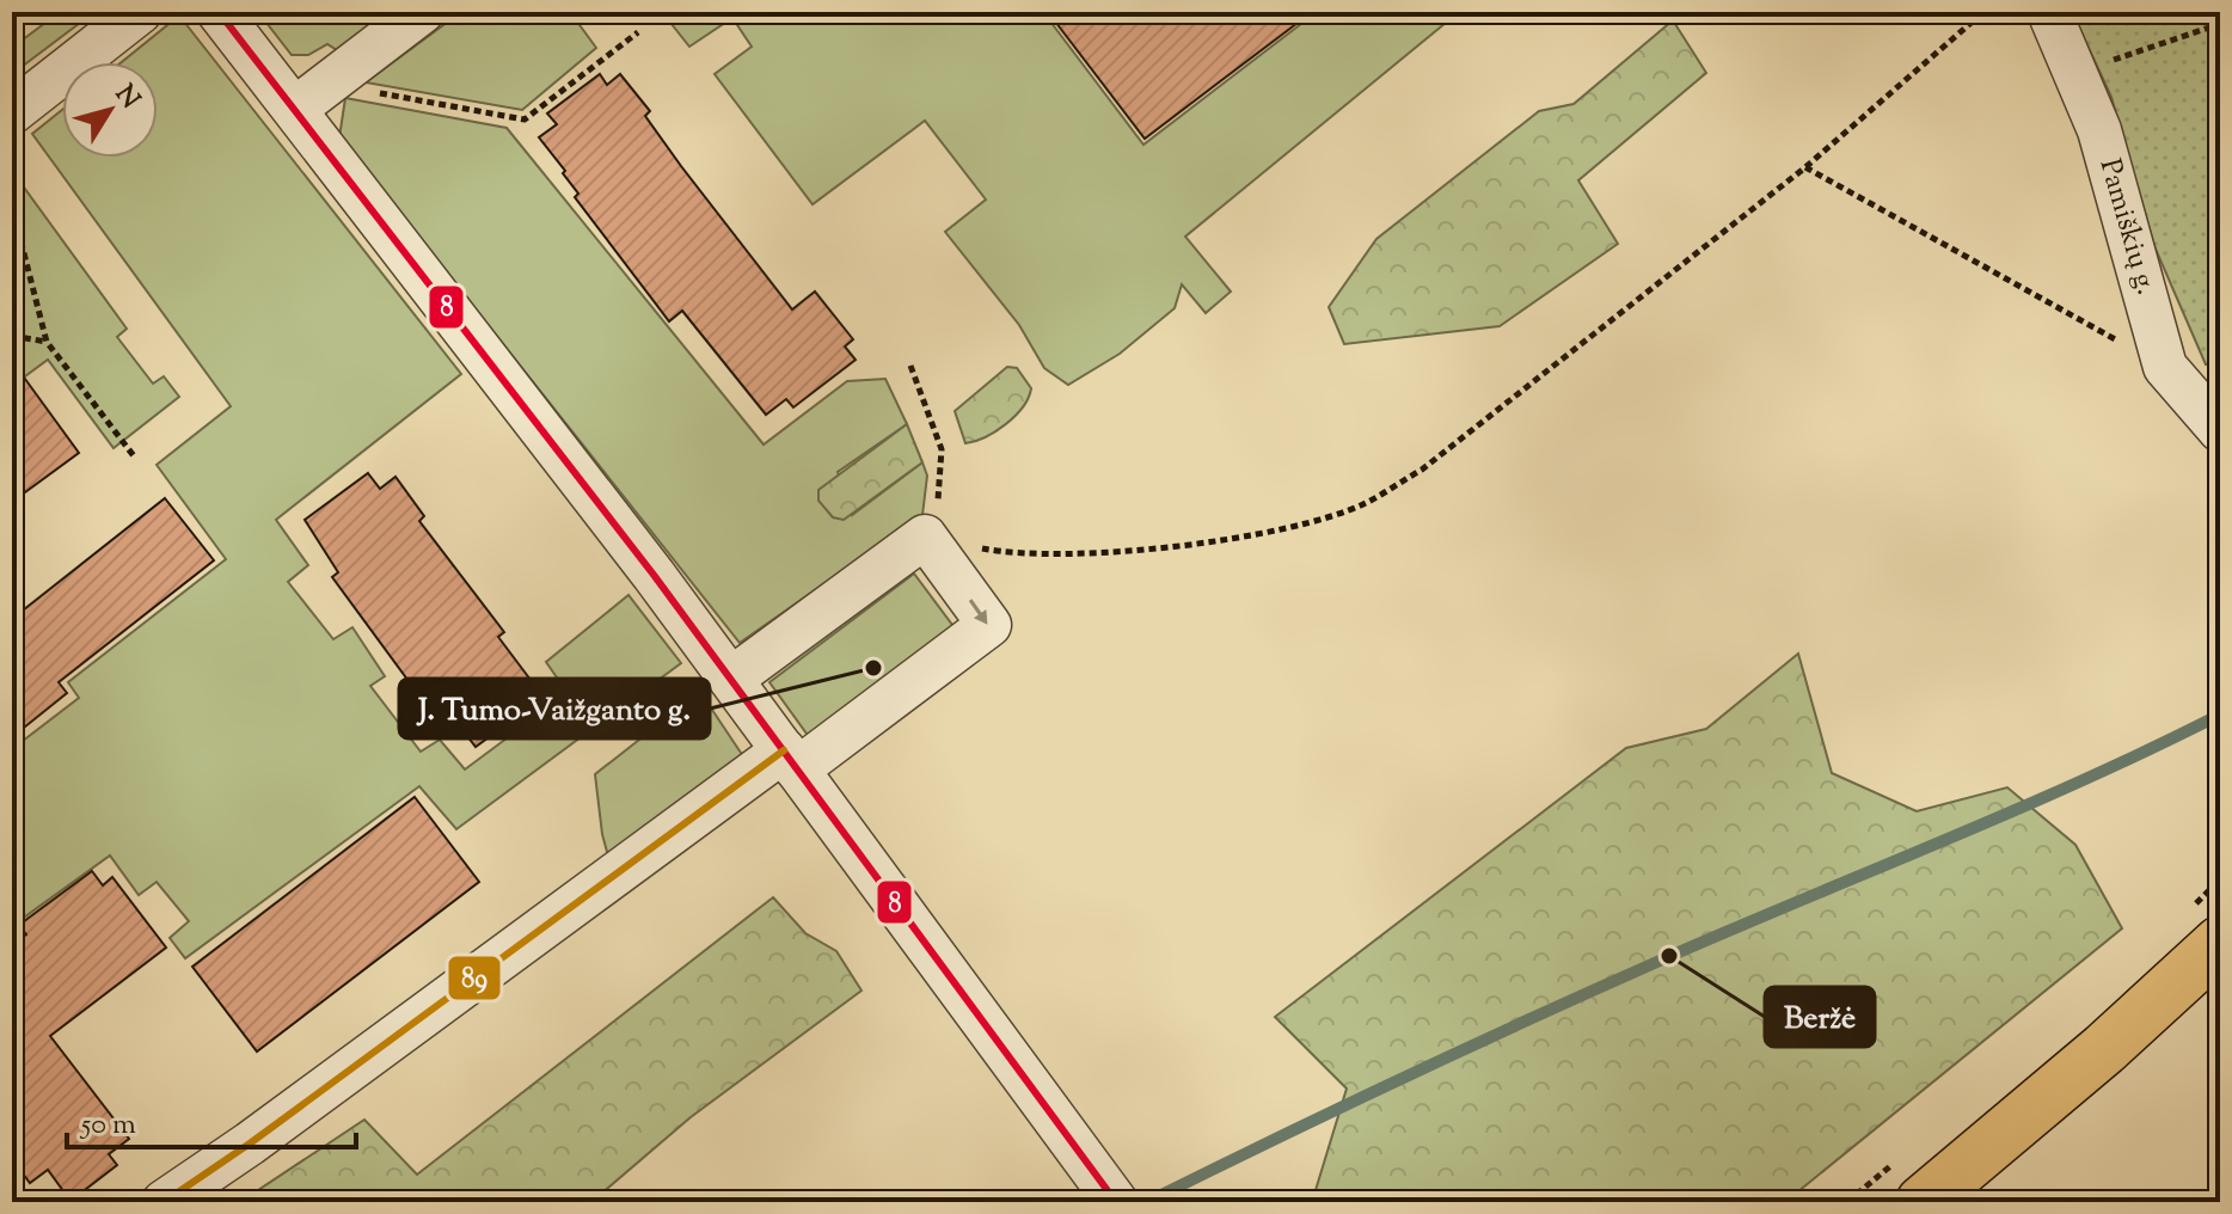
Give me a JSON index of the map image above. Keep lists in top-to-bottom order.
{
  "streets": {
    "street": ["Pamiškių g."]
  },
  "places": ["J. Tumo-Vaižganto g.", "Beržė"],
  "lines": ["transit line 8", "transit line 89"],
  "scale_bar": "50 m",
  "north": "top right"
}
